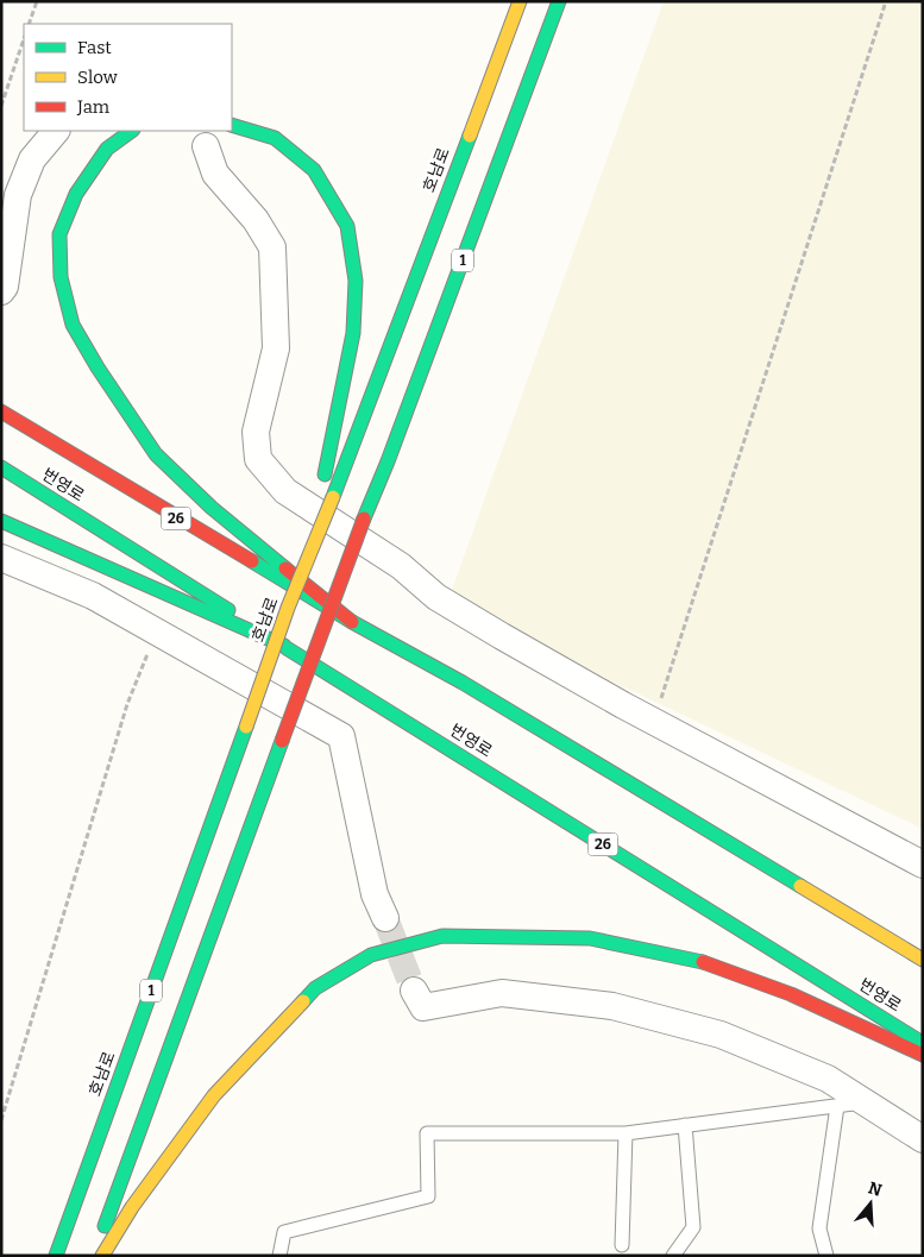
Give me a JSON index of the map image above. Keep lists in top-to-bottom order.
{
  "streets": {
    "main road": [
      "호남로",
      "1",
      "번영로",
      "26"
    ]
  },
  "legend": ["Fast", "Slow", "Jam"],
  "north": "top"
}
